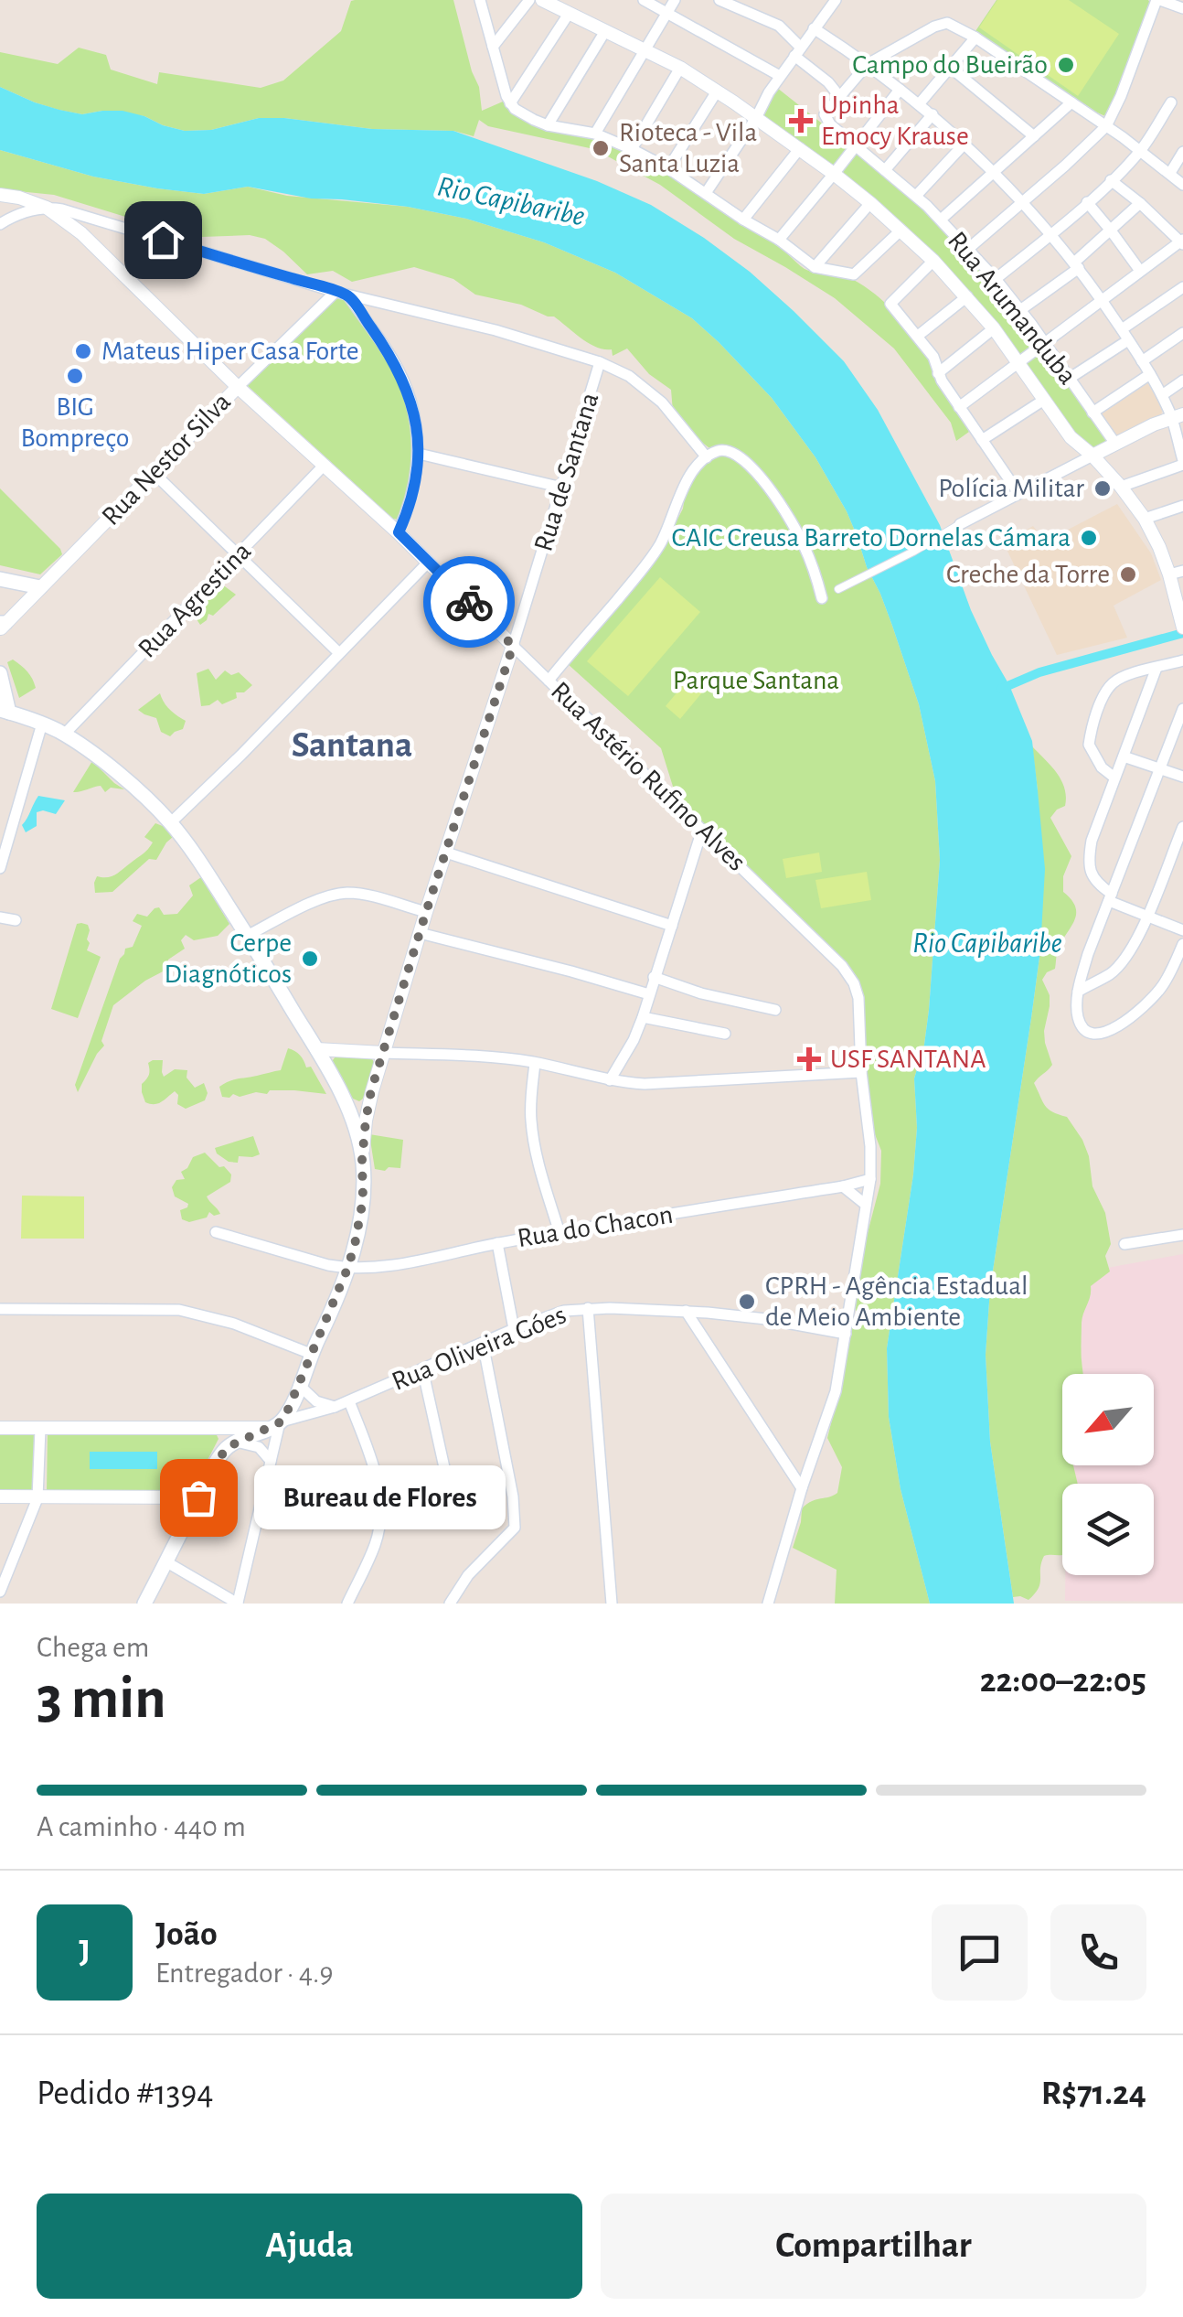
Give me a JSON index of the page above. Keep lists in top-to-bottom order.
{
  "streets": {
    "street": [
      "Rua Arumanduba",
      "Rua Nestor Silva",
      "Rua de Santana",
      "Rua Agrestina",
      "Rua Astério Rufino Alves",
      "Rua do Chacon",
      "Rua Oliveira Góes"
    ]
  },
  "crossings": [
    ["Rua Nestor Silva", "Rua Astério Rufino Alves"],
    ["Rua de Santana", "Rua Astério Rufino Alves"],
    ["Rua Agrestina", "Rua Astério Rufino Alves"]
  ],
  "districts": ["Santana"],
  "water": ["Rio Capibaribe"],
  "parks": ["Parque Santana"],
  "places": {
    "other": [
      "Campo do Bueirão",
      "Rioteca - Vila Santa Luzia",
      "Mateus Hiper Casa Forte",
      "BIG Bompreço",
      "Polícia Militar",
      "CAIC Creusa Barreto Dornelas Cámara",
      "Creche da Torre",
      "Cerpe Diagnóticos",
      "CPRH - Agência Estadual de Meio Ambiente",
      "Bureau de Flores"
    ],
    "health": ["Upinha Emocy Krause", "USF SANTANA"]
  },
  "north": "bottom left",
  "page": {
    "bubble": "Bureau de Flores",
    "heading": ["3 min", "Chega em", "22:00–22:05"],
    "panel": [
      "João",
      "Entregador · 4.9",
      "Pedido #1394",
      "R$71.24"
    ],
    "bar": "A caminho · 440 m",
    "round": "J",
    "buttons": ["Ajuda", "Compartilhar"]
  }
}
